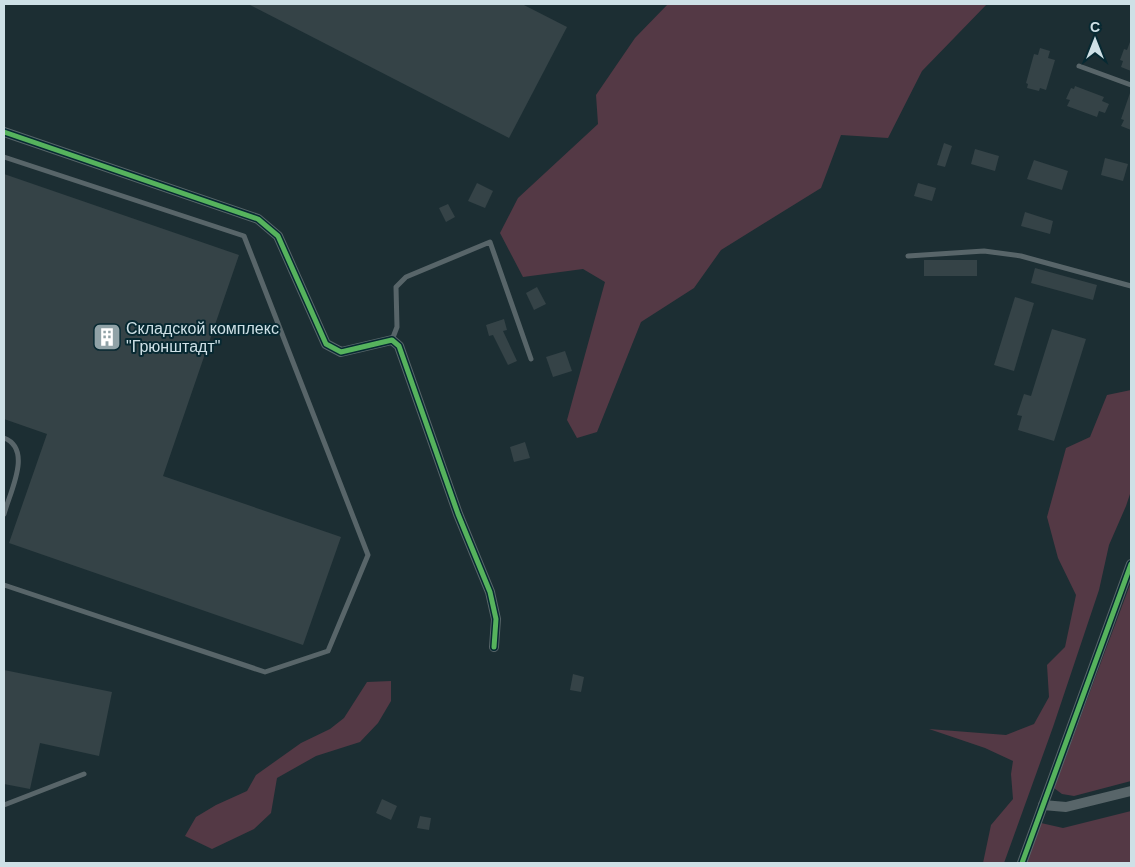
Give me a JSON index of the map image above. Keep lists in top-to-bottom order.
{
  "places": {
    "building": ["Складской комплекс \"Грюнштадт\""]
  },
  "north": "top"
}
